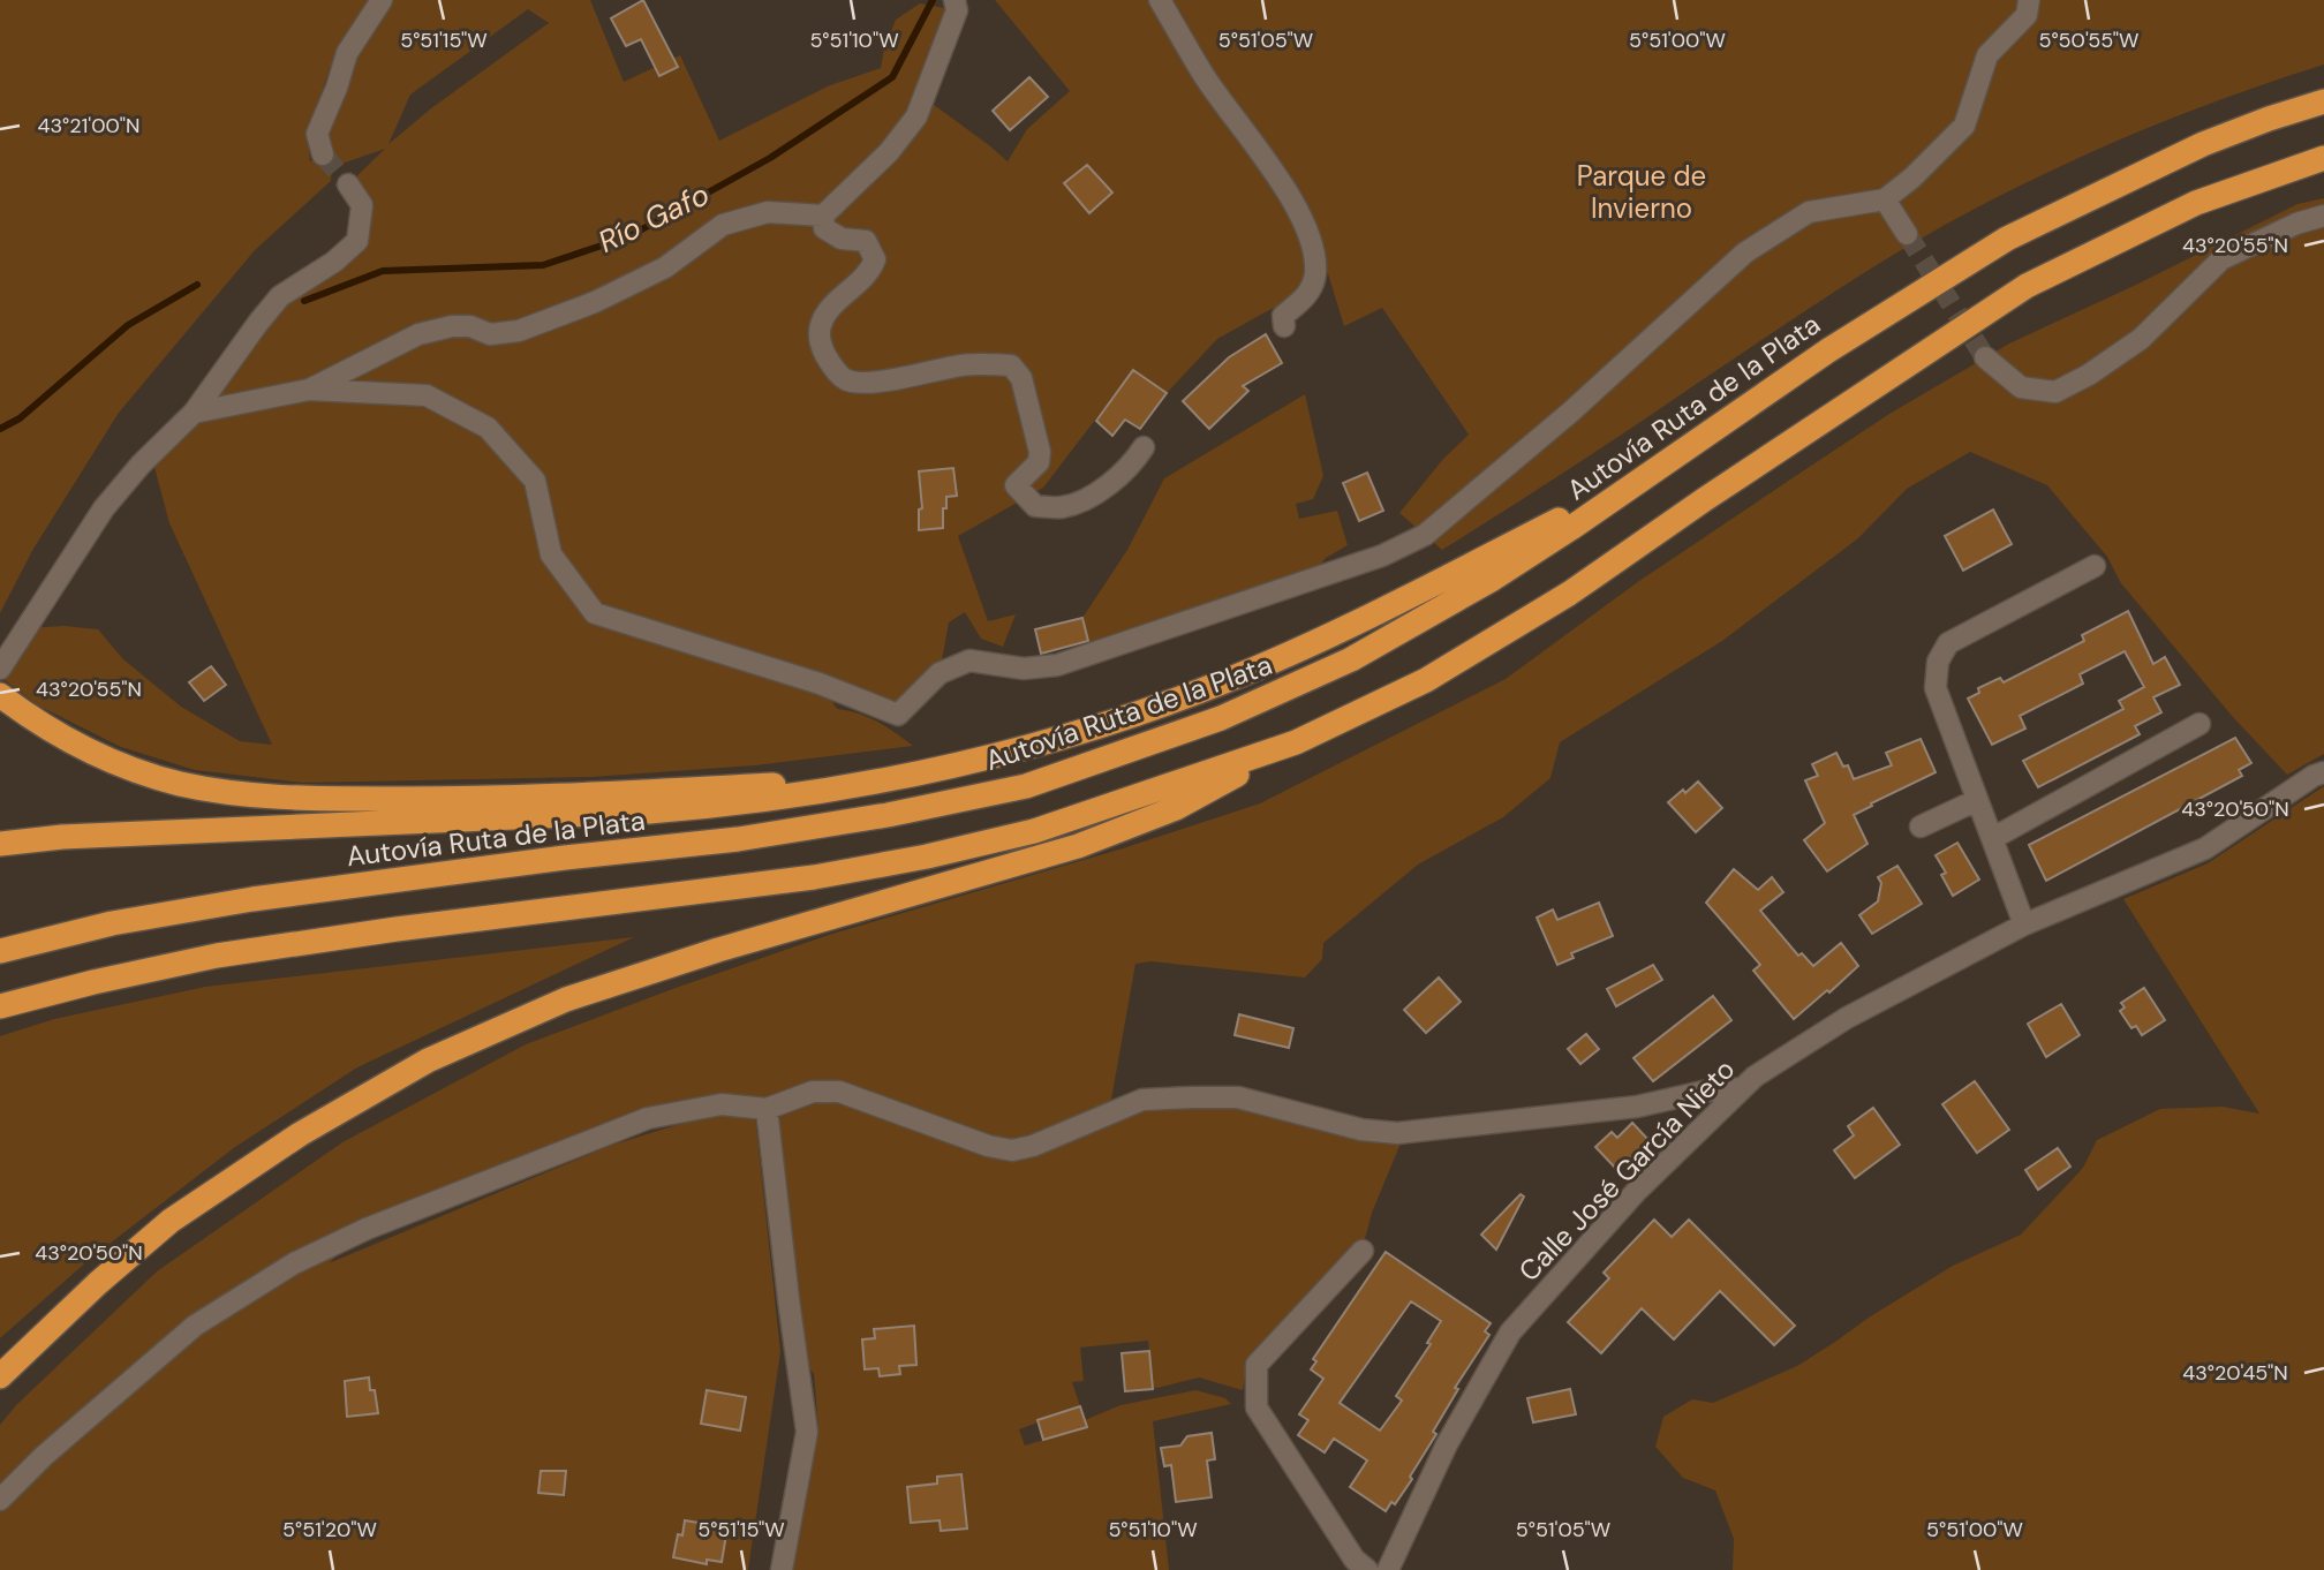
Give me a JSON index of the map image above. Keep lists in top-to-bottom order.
{
  "streets": {
    "highway": ["Autovía Ruta de la Plata"],
    "street": ["Calle José García Nieto"]
  },
  "water": ["Río Gafo"],
  "parks": ["Parque de Invierno"],
  "coordinates": [
    "5°51'15\"W",
    "5°51'10\"W",
    "5°51'05\"W",
    "5°51'00\"W",
    "5°50'55\"W",
    "43°21'00\"N",
    "43°20'55\"N",
    "43°20'50\"N",
    "43°20'45\"N",
    "5°51'20\"W"
  ]
}
